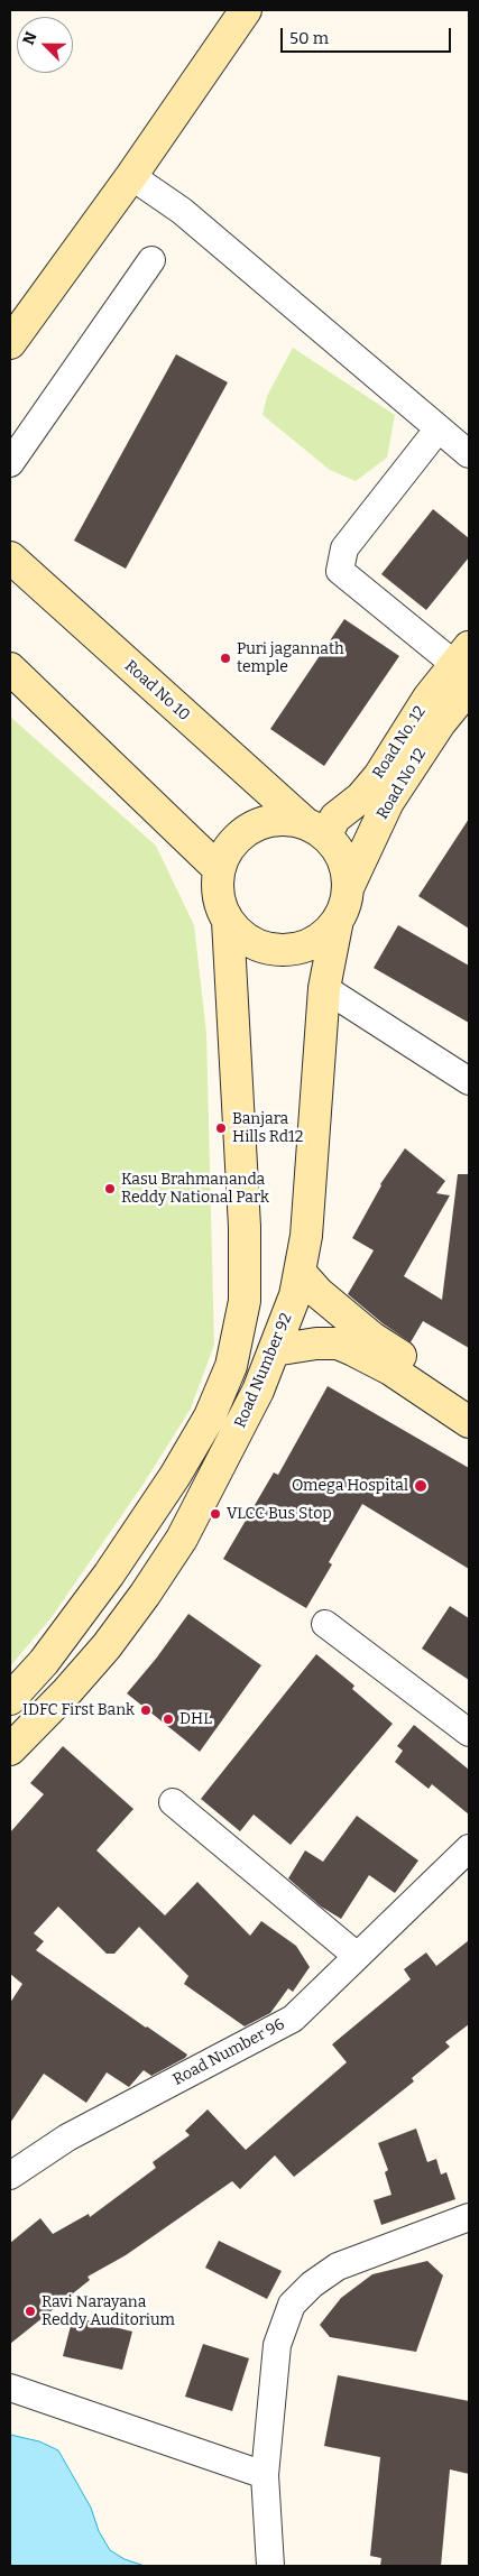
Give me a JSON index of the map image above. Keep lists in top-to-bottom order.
{
  "streets": {
    "main road": [
      "Road No 10",
      "Road No. 12",
      "Road No 12",
      "Road Number 92"
    ],
    "street": ["Road Number 96"]
  },
  "crossings": [
    ["Road No 10", "Road No. 12"],
    ["Road No 10", "Road No 12"],
    ["Road No 10", "Road Number 92"],
    ["Road No. 12", "Road No 12"],
    ["Road No. 12", "Road Number 92"],
    ["Road No 12", "Road Number 92"]
  ],
  "places": [
    "Puri jagannath temple",
    "Banjara Hills Rd12",
    "Kasu Brahmananda Reddy National Park",
    "Omega Hospital",
    "VLCC Bus Stop",
    "IDFC First Bank",
    "DHL",
    "Ravi Narayana Reddy Auditorium"
  ],
  "scale_bar": "50 m",
  "north": "top left"
}
